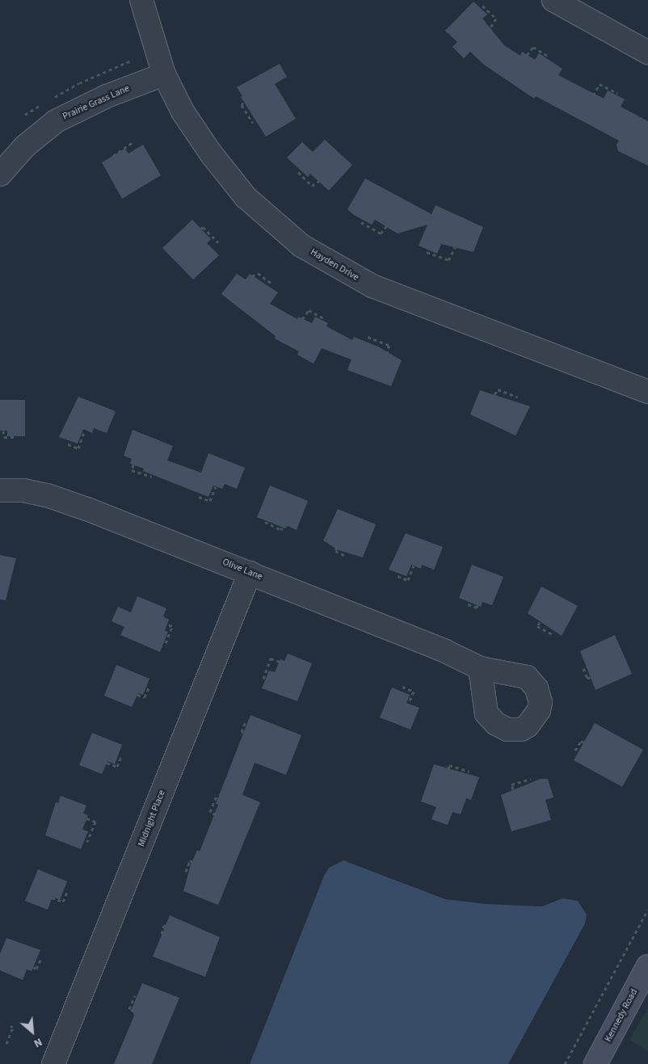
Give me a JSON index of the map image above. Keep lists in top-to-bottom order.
{
  "streets": {
    "main road": ["Kennedy Road"],
    "street": [
      "Prairie Grass Lane",
      "Hayden Drive",
      "Olive Lane",
      "Midnight Place"
    ]
  },
  "crossings": [
    ["Prairie Grass Lane", "Hayden Drive"],
    ["Olive Lane", "Midnight Place"]
  ],
  "north": "bottom right"
}
